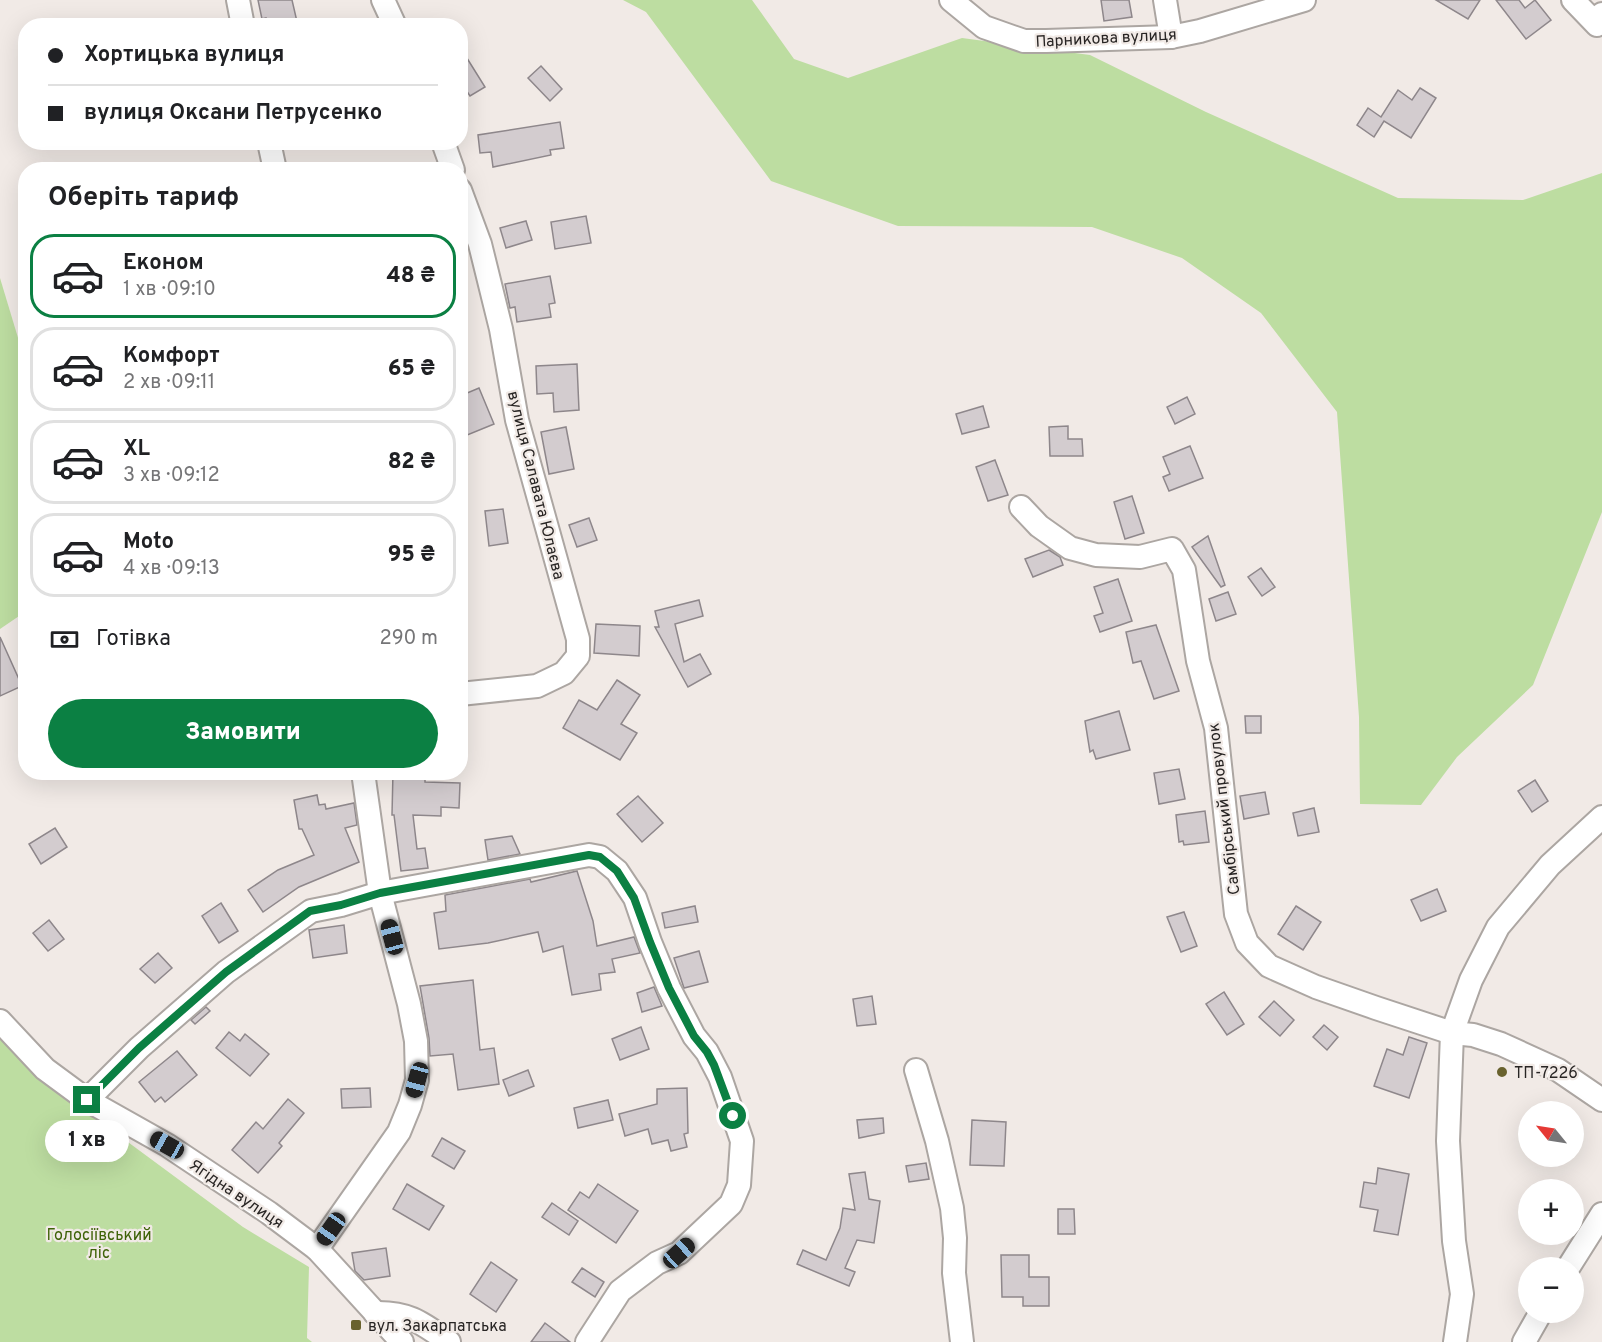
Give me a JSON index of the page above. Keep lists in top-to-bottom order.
{
  "streets": {
    "street": [
      "Парникова вулиця",
      "вулиця Салавата Юлаєва",
      "Самбірський провулок",
      "Ягідна вулиця"
    ]
  },
  "parks": ["Голосіївський ліс"],
  "places": {
    "other": ["ТП-7226"],
    "transit": ["вул. Закарпатська"]
  },
  "north": "top left",
  "page": {
    "banner": ["Хортицька вулиця", "вулиця Оксани Петрусенко"],
    "heading": "Оберіть тариф",
    "list": [
      {
        "name": "Економ",
        "note": "1 хв · 09:10",
        "value": "48 ₴"
      },
      {
        "name": "Комфорт",
        "note": "2 хв · 09:11",
        "value": "65 ₴"
      },
      {
        "name": "XL",
        "note": "3 хв · 09:12",
        "value": "82 ₴"
      },
      {
        "name": "Moto",
        "note": "4 хв · 09:13",
        "value": "95 ₴"
      }
    ],
    "pay": ["Готівка", "290 m"],
    "buttons": "Замовити",
    "map_buttons": ["+", "−"],
    "bubble": "1 хв"
  }
}
